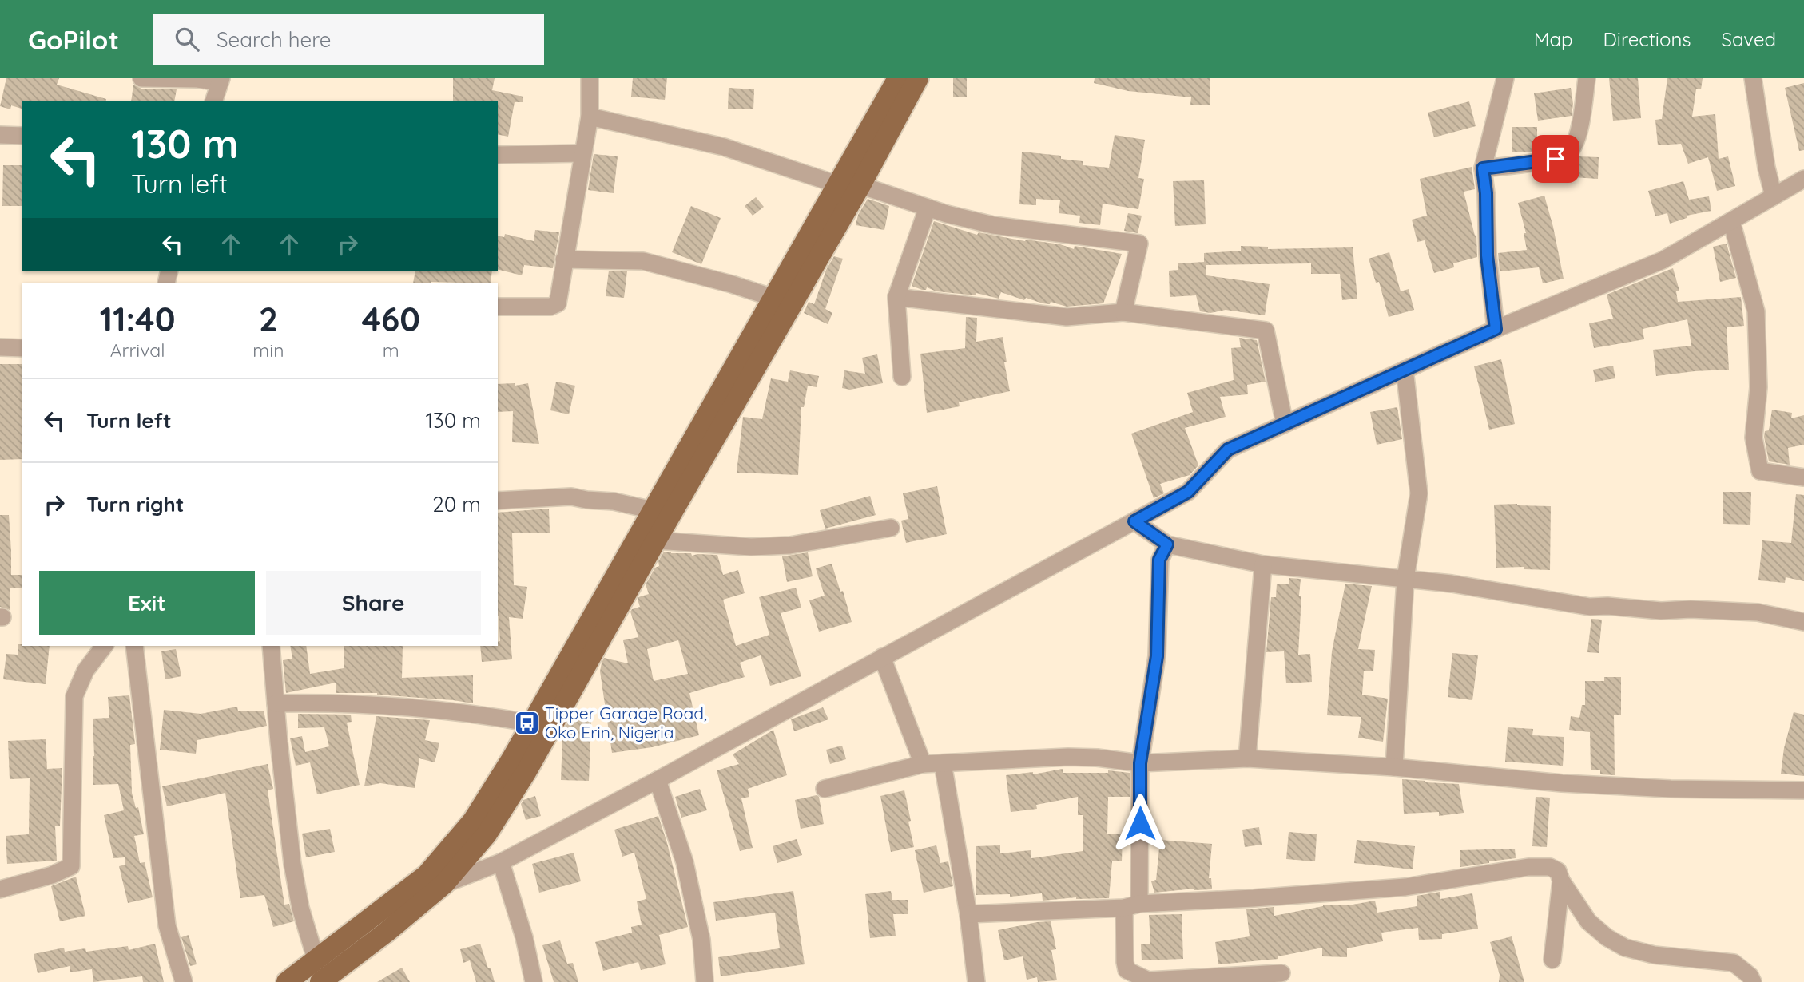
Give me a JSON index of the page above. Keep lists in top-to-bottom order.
{
  "places": {
    "bus stop": ["Tipper Garage Road, Oko Erin, Nigeria"]
  },
  "page": {
    "header": "GoPilot",
    "search": "Search here",
    "nav": ["Map", "Directions", "Saved"],
    "turn": ["130 m", "Turn left"],
    "eta": [
      "11:40",
      "Arrival",
      "2",
      "min",
      "460",
      "m"
    ],
    "list": [
      {
        "name": "Turn left",
        "value": "130 m"
      },
      {
        "name": "Turn right",
        "value": "20 m"
      }
    ],
    "buttons": ["Exit", "Share"]
  }
}
